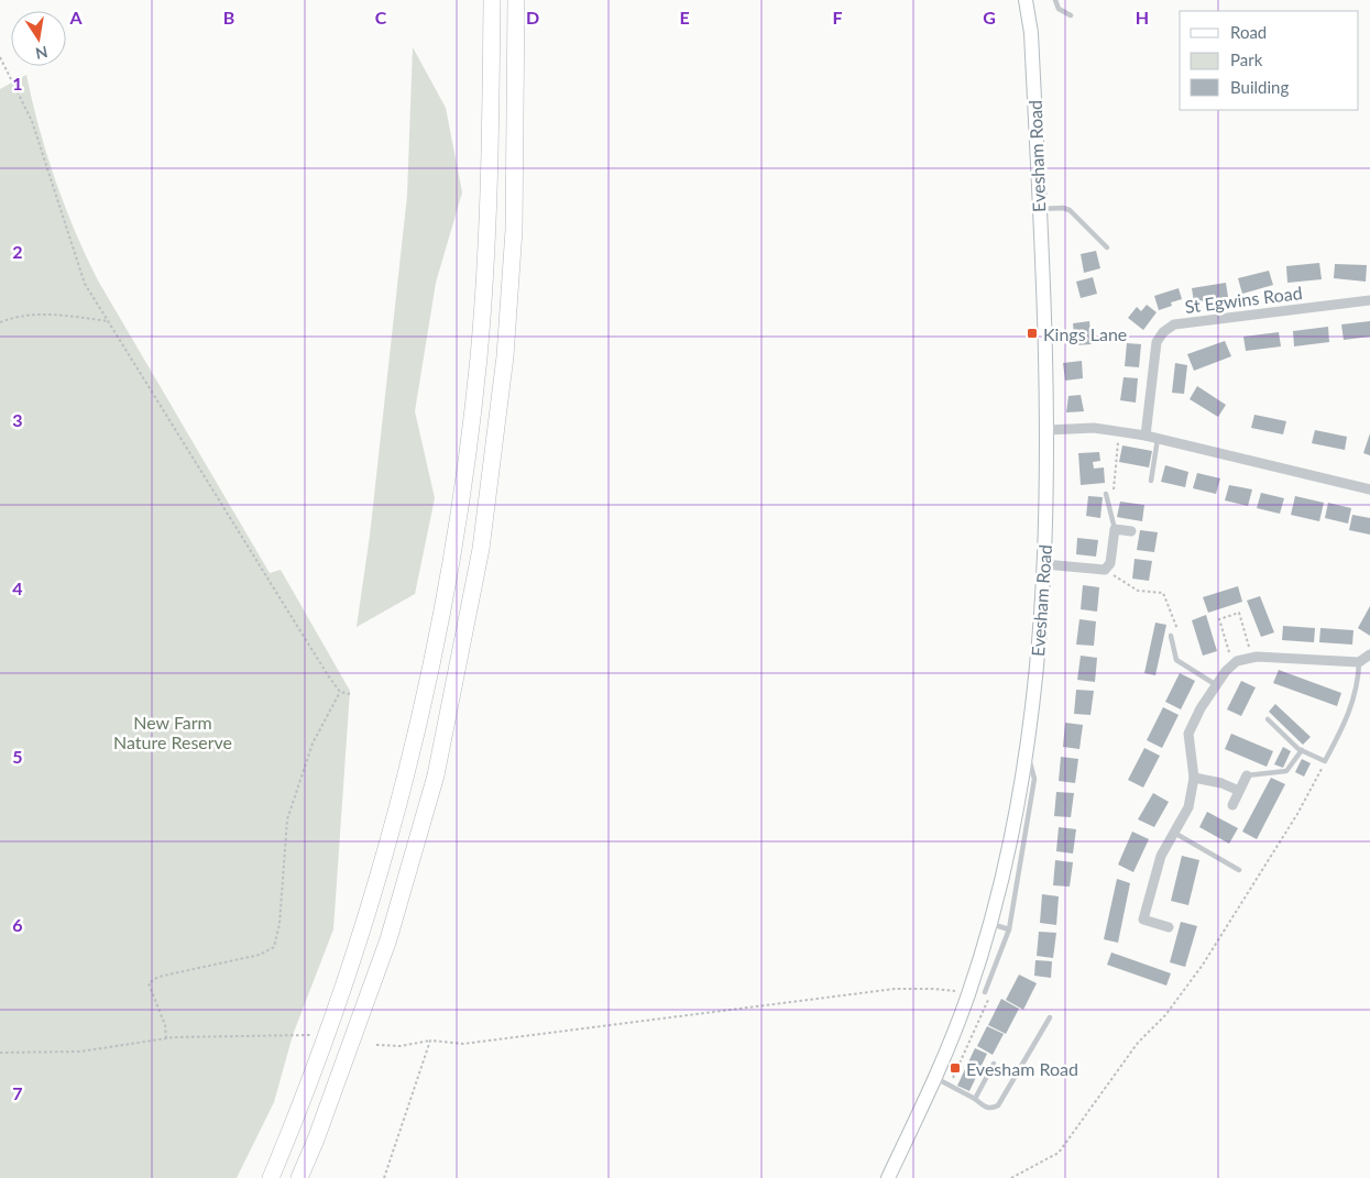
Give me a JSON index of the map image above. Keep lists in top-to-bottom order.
{
  "streets": {
    "main road": ["Evesham Road"],
    "street": ["St Egwins Road"]
  },
  "parks": ["New Farm Nature Reserve"],
  "places": {
    "transit": ["Kings Lane", "Evesham Road"]
  },
  "legend": ["Road", "Park", "Building"],
  "north": "bottom",
  "grid": {
    "columns": [
      "A",
      "B",
      "C",
      "D",
      "E",
      "F",
      "G",
      "H"
    ],
    "rows": [
      "1",
      "2",
      "3",
      "4",
      "5",
      "6",
      "7"
    ]
  }
}
